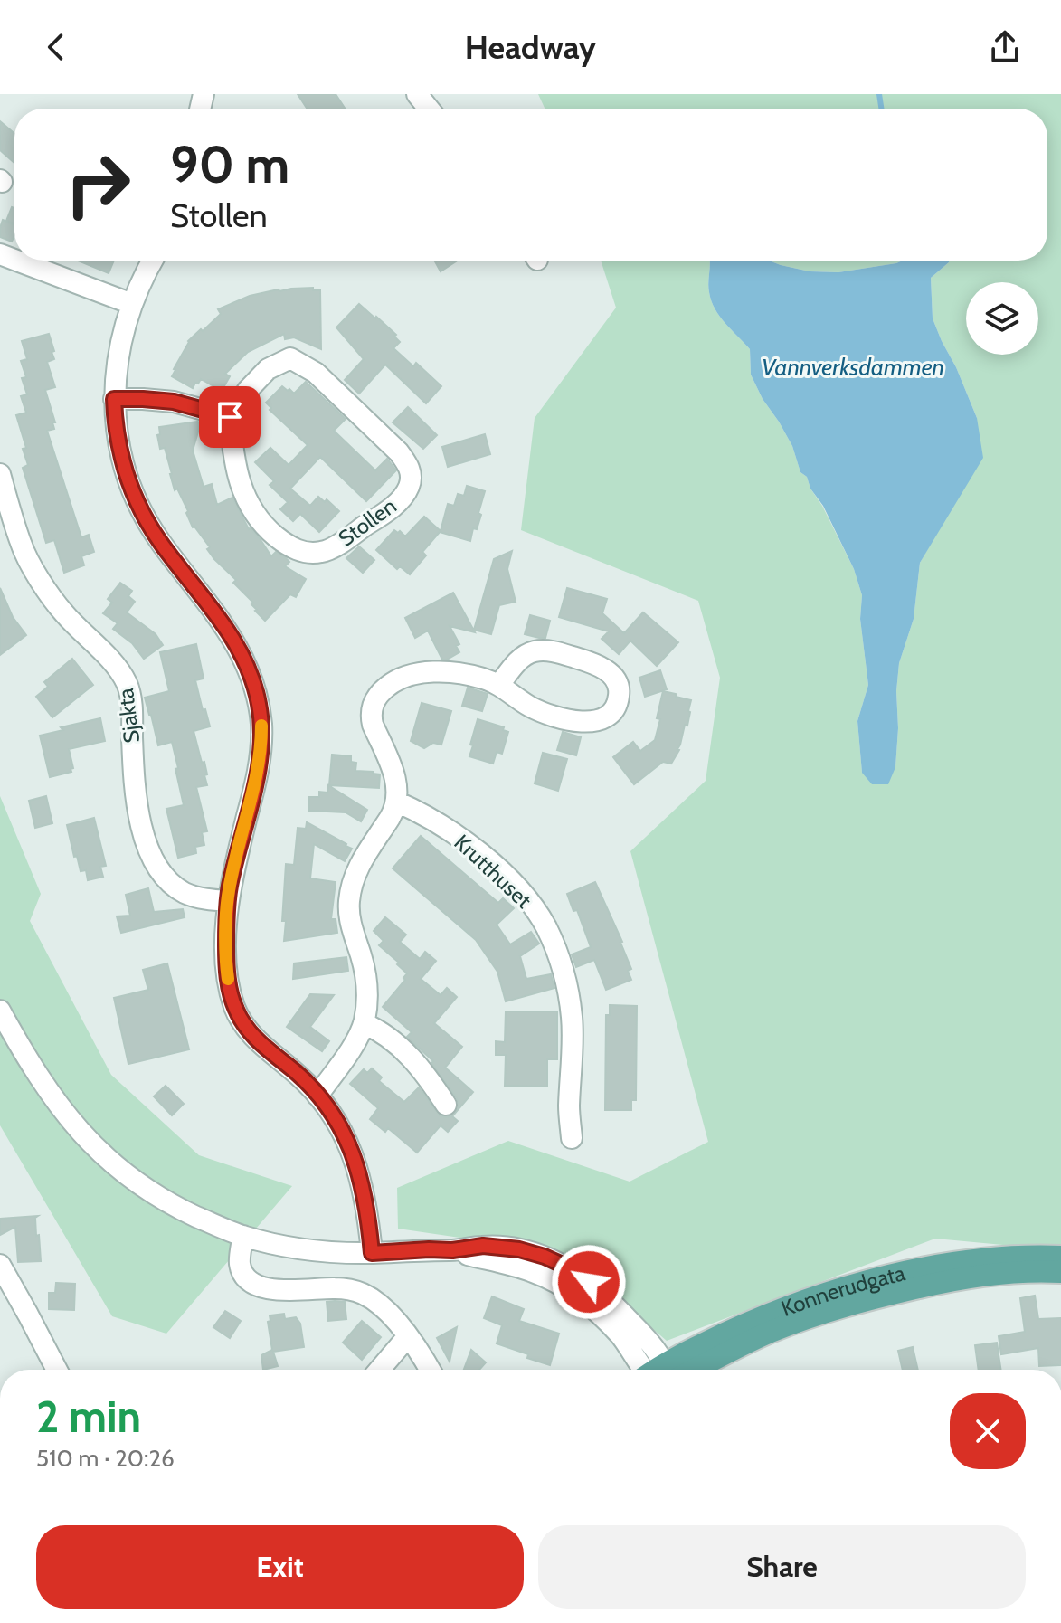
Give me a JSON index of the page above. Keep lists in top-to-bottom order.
{
  "streets": {
    "main road": ["Konnerudgata"],
    "street": ["Stollen", "Sjakta", "Krutthuset"]
  },
  "water": ["Vannverksdammen"],
  "page": {
    "header": "Headway",
    "turn": ["90 m", "Stollen"],
    "heading": ["2 min", "510 m · 20:26"],
    "buttons": ["Exit", "Share"]
  }
}
